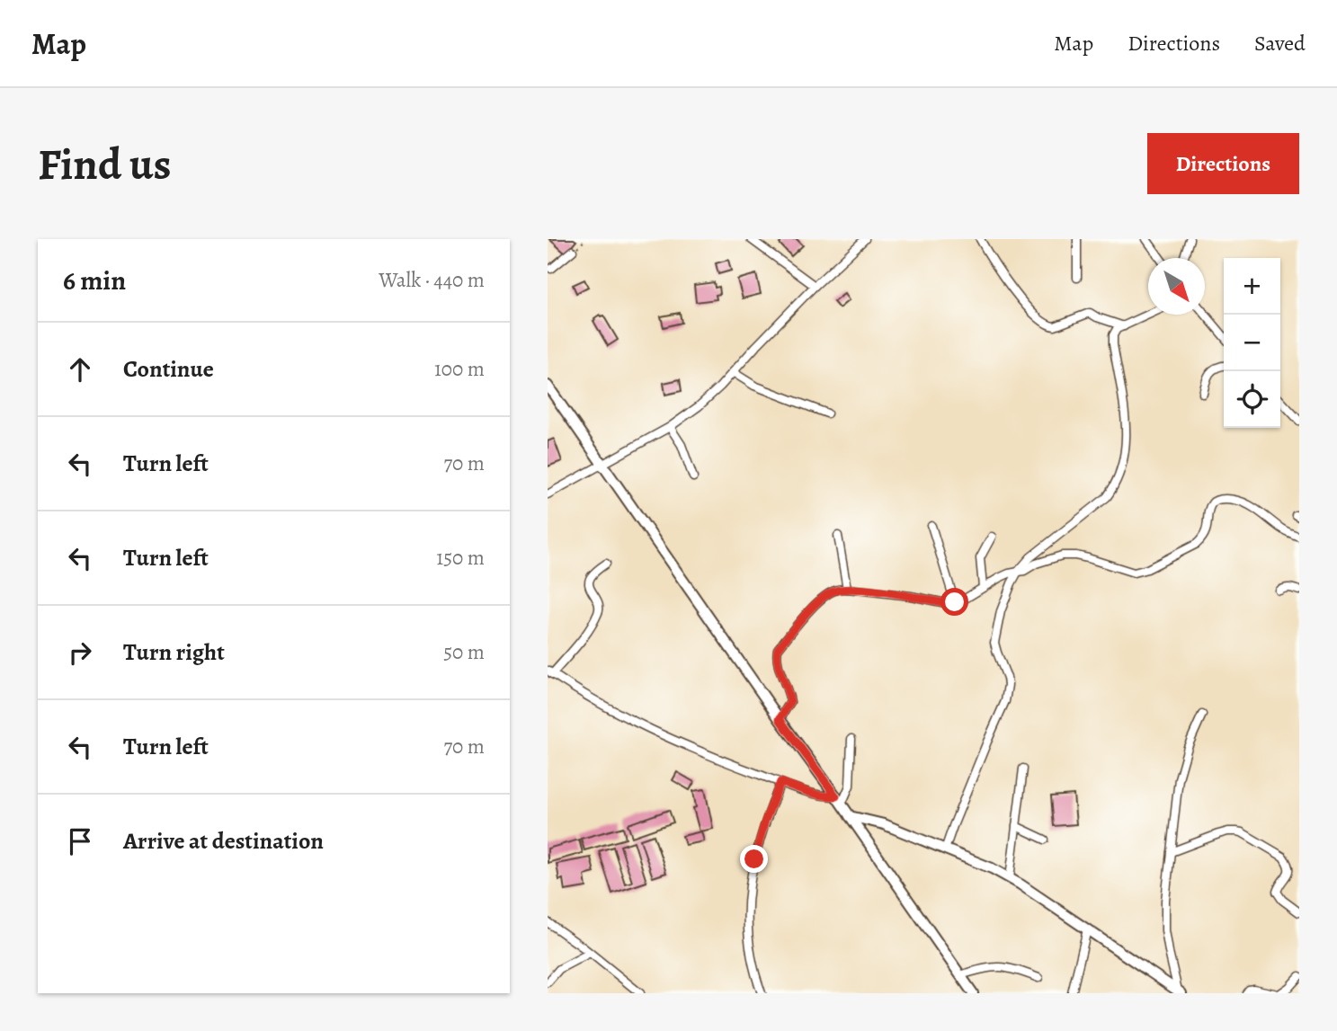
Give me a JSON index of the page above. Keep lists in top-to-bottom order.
{
  "north": "bottom right",
  "page": {
    "header": "Map",
    "nav": ["Map", "Directions", "Saved"],
    "buttons": "Directions",
    "title": "Find us",
    "heading": ["6 min", "Walk · 440 m"],
    "map_buttons": ["+", "−"],
    "list": [
      ["Continue", "100 m"],
      ["Turn left", "70 m"],
      ["Turn left", "150 m"],
      ["Turn right", "50 m"],
      ["Turn left", "70 m"],
      "Arrive at destination"
    ]
  }
}
